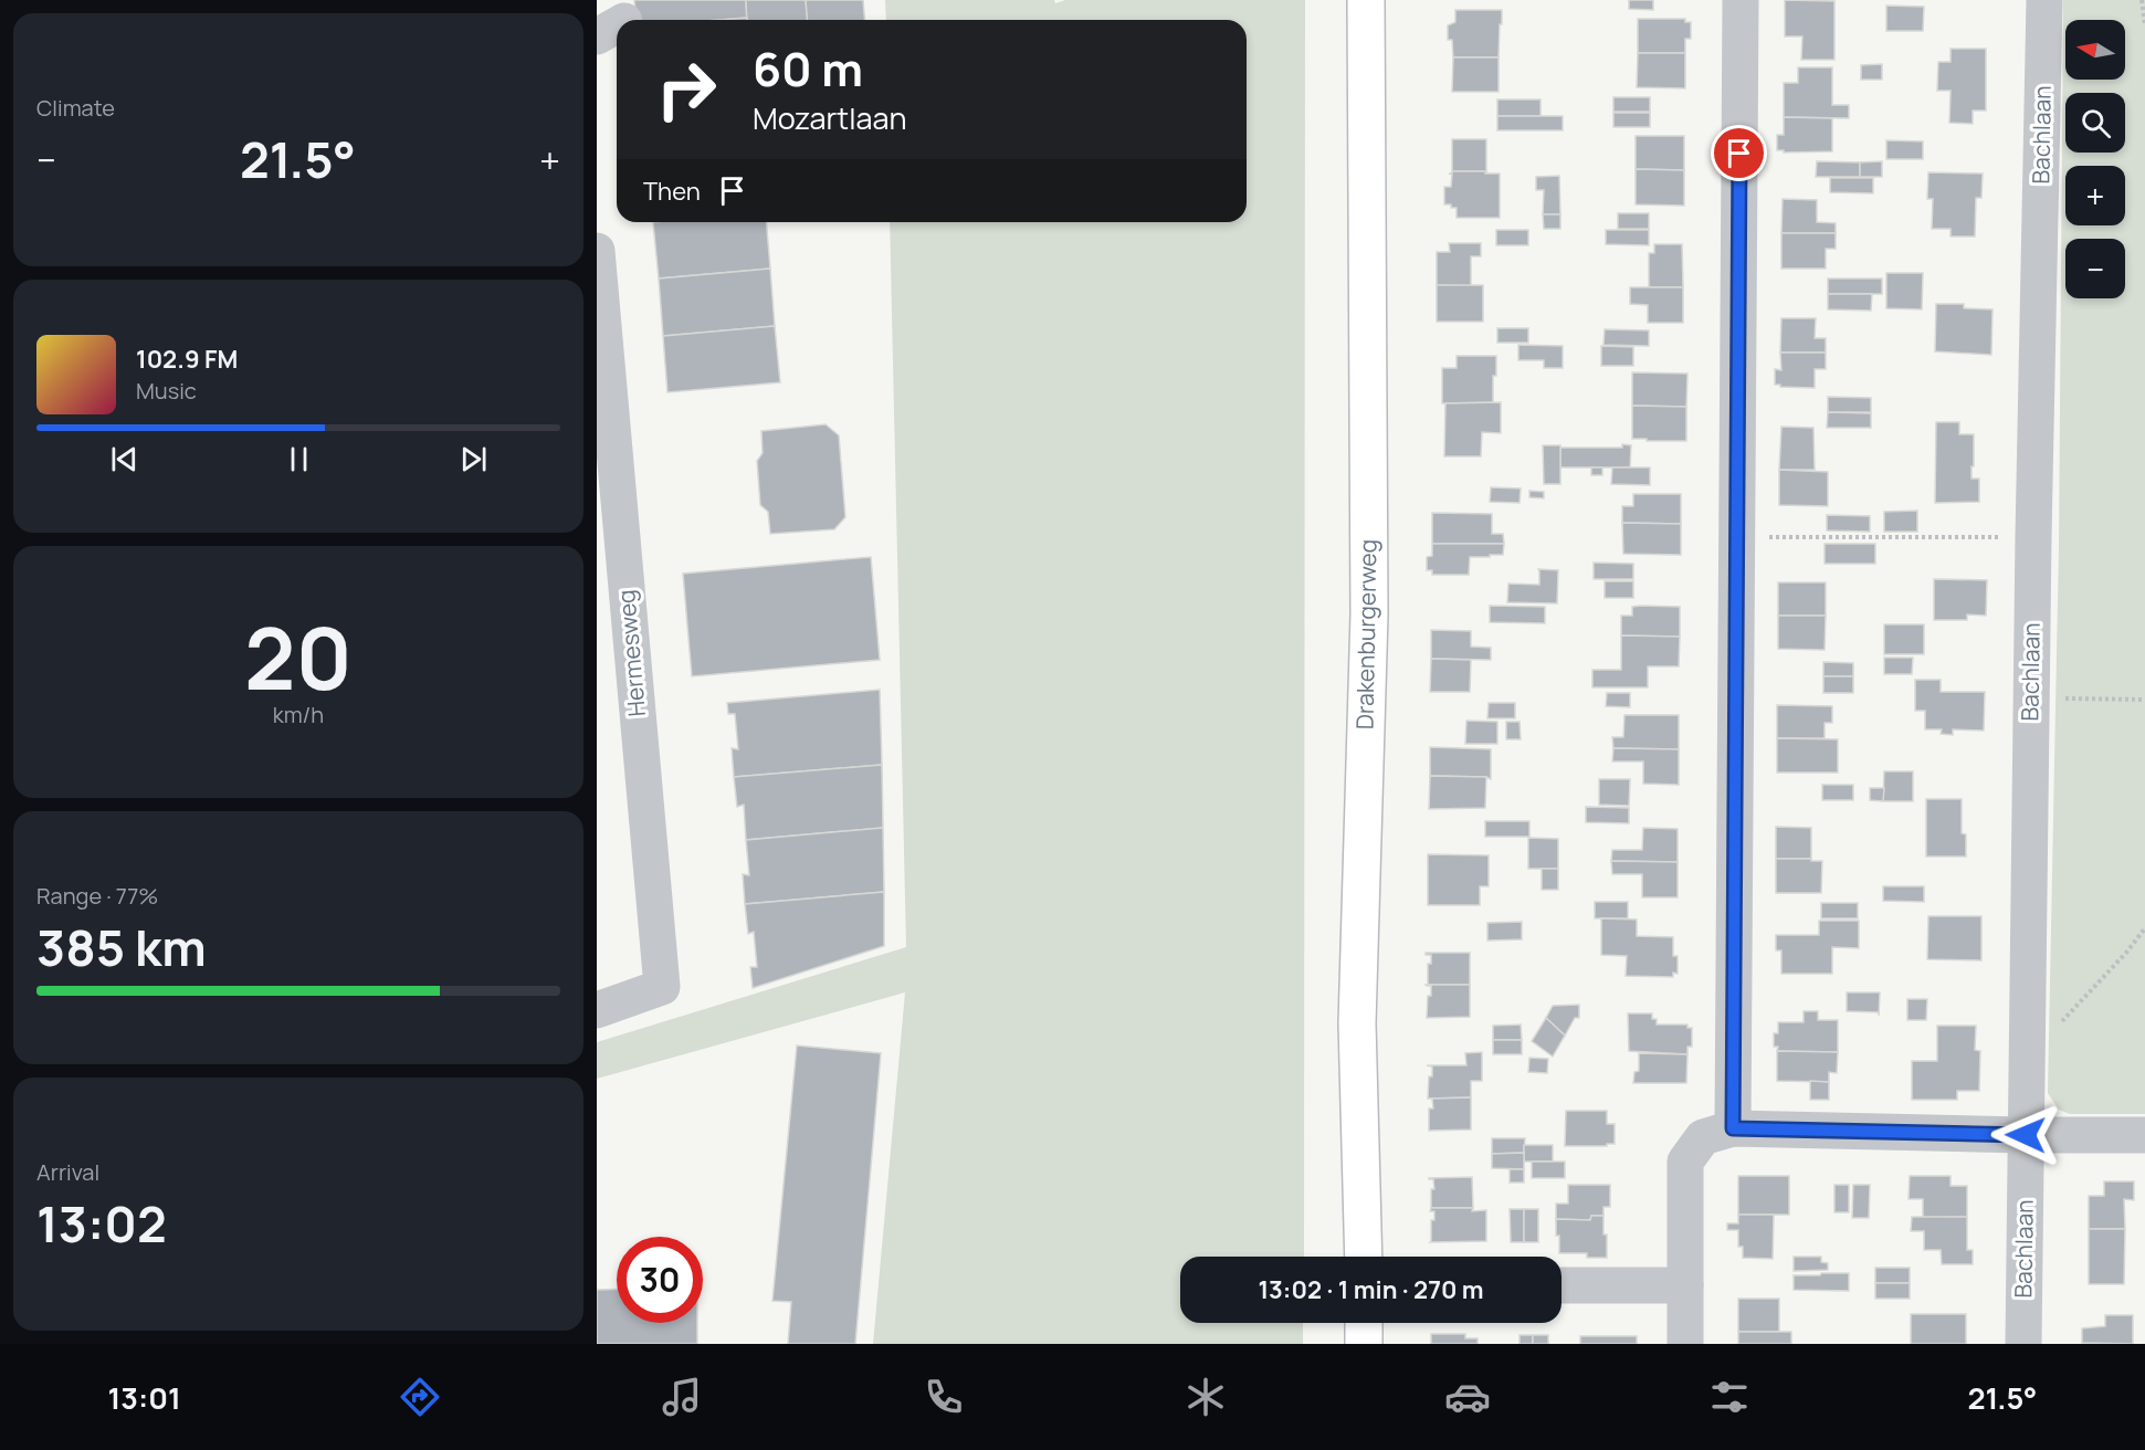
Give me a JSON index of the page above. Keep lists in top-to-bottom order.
{
  "streets": {
    "main road": ["Drakenburgerweg"],
    "street": ["Bachlaan", "Hermesweg"]
  },
  "north": "left",
  "page": {
    "tile": [
      "Climate",
      ["20", "km/h"],
      ["Range · 77%", "385 km"],
      ["Arrival", "13:02"]
    ],
    "map_buttons": ["+", "−"],
    "turn": ["60 m", "Mozartlaan"],
    "heat": ["−", "21.5°", "+"],
    "then": "Then",
    "song": ["102.9 FM", "Music"],
    "limit": "30",
    "trip": "13:02 · 1 min · 270 m",
    "tabs": ["13:01", "21.5°"]
  }
}
